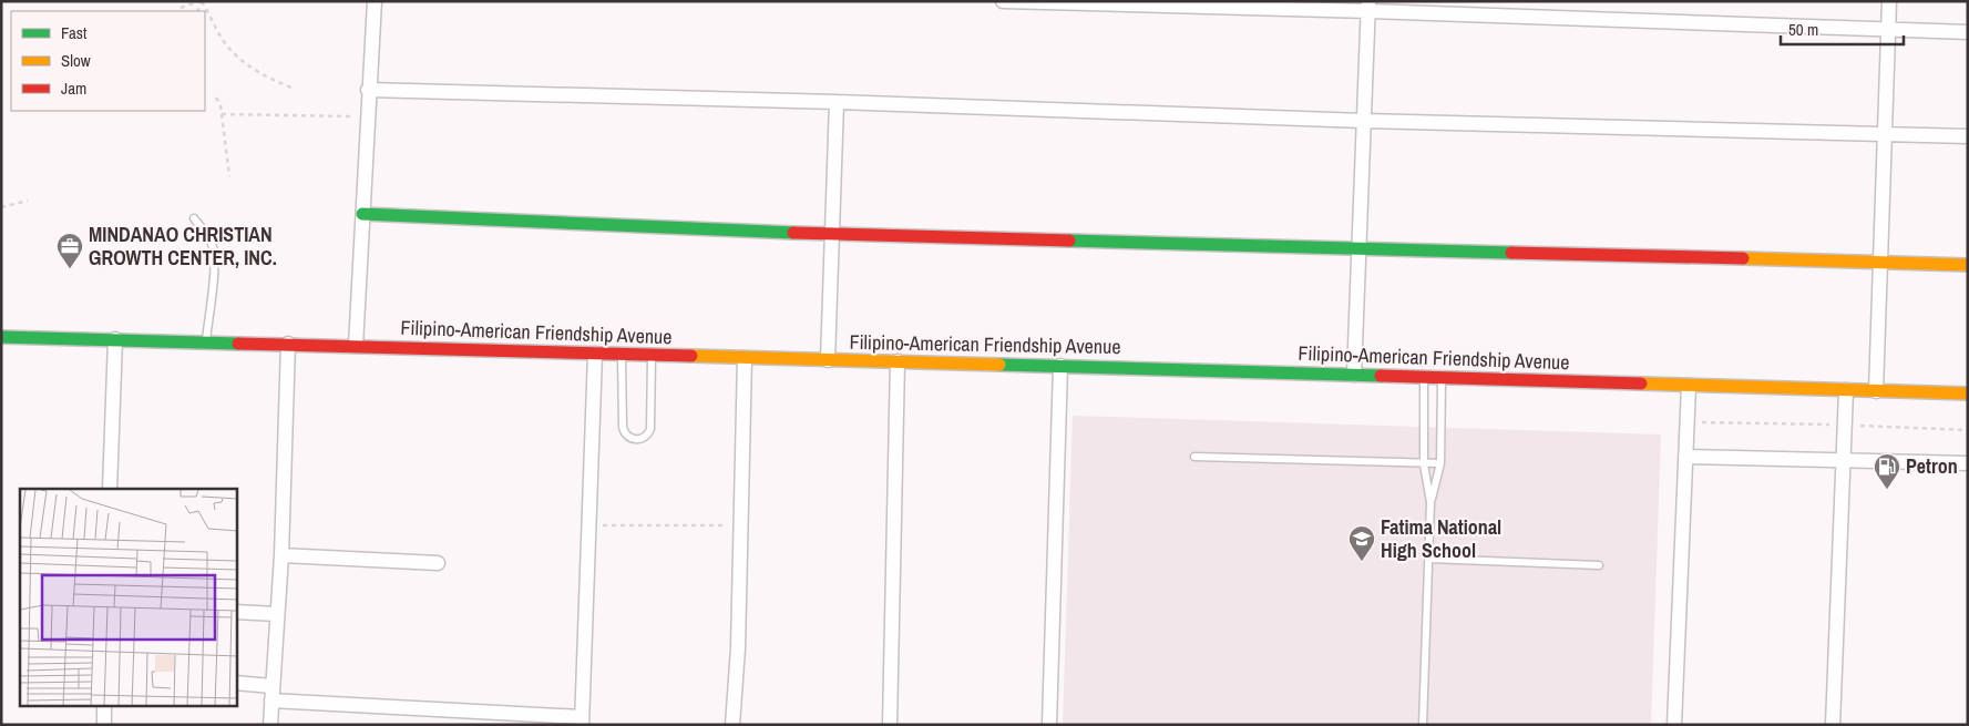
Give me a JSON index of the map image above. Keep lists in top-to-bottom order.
{
  "streets": {
    "main road": ["Filipino-American Friendship Avenue"]
  },
  "places": {
    "office": ["MINDANAO CHRISTIAN GROWTH CENTER, INC."],
    "fuel station": ["Petron"],
    "school or university": ["Fatima National High School"]
  },
  "legend": ["Fast", "Slow", "Jam"],
  "scale_bar": "50 m"
}
